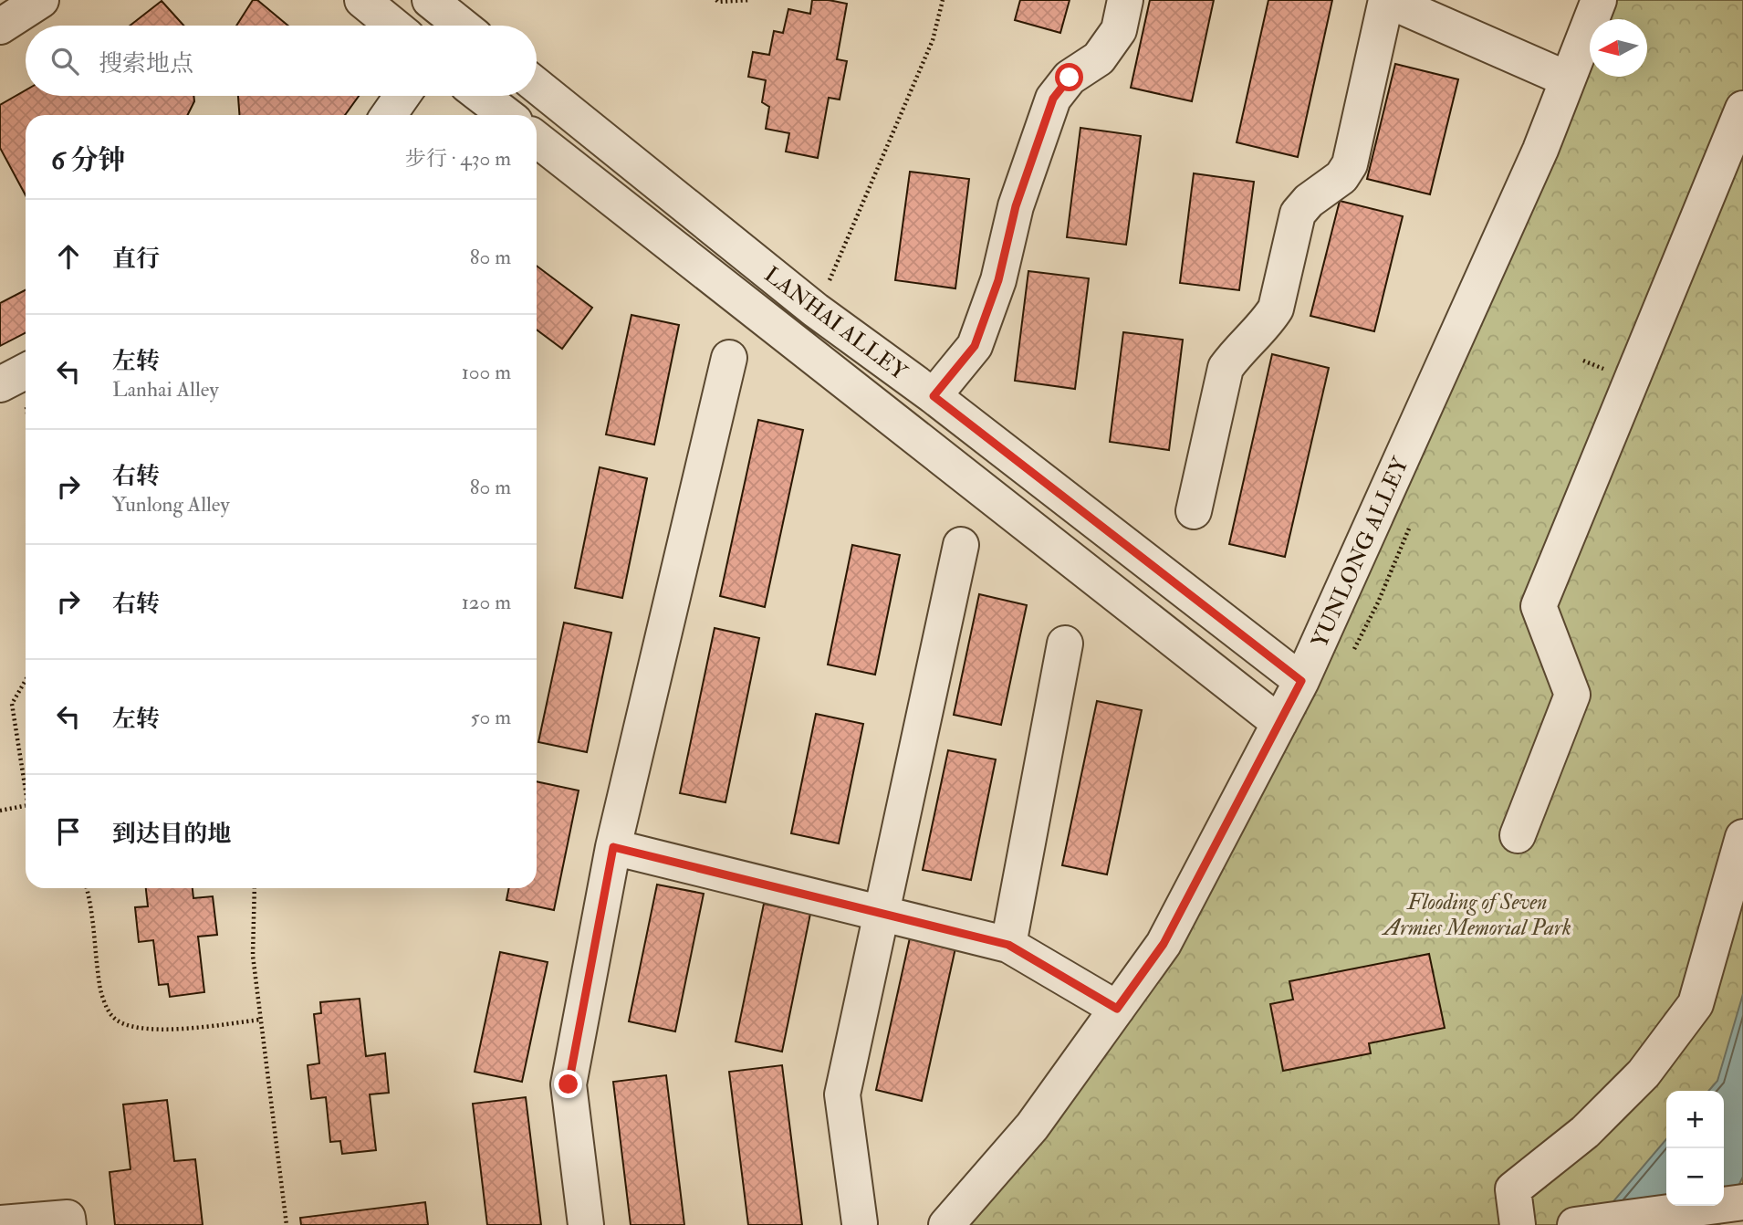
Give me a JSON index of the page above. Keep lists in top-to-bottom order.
{
  "streets": {
    "street": ["LANHAI ALLEY", "YUNLONG ALLEY"]
  },
  "crossings": [
    ["LANHAI ALLEY", "YUNLONG ALLEY"]
  ],
  "parks": ["Flooding of Seven Armies Memorial Park"],
  "north": "left",
  "page": {
    "search": "搜索地点",
    "heading": ["6 分钟", "步行 · 430 m"],
    "list": [
      ["直行", "80 m"],
      ["左转", "Lanhai Alley", "100 m"],
      ["右转", "Yunlong Alley", "80 m"],
      ["右转", "120 m"],
      ["左转", "50 m"],
      "到达目的地"
    ],
    "map_buttons": ["+", "−"]
  }
}
